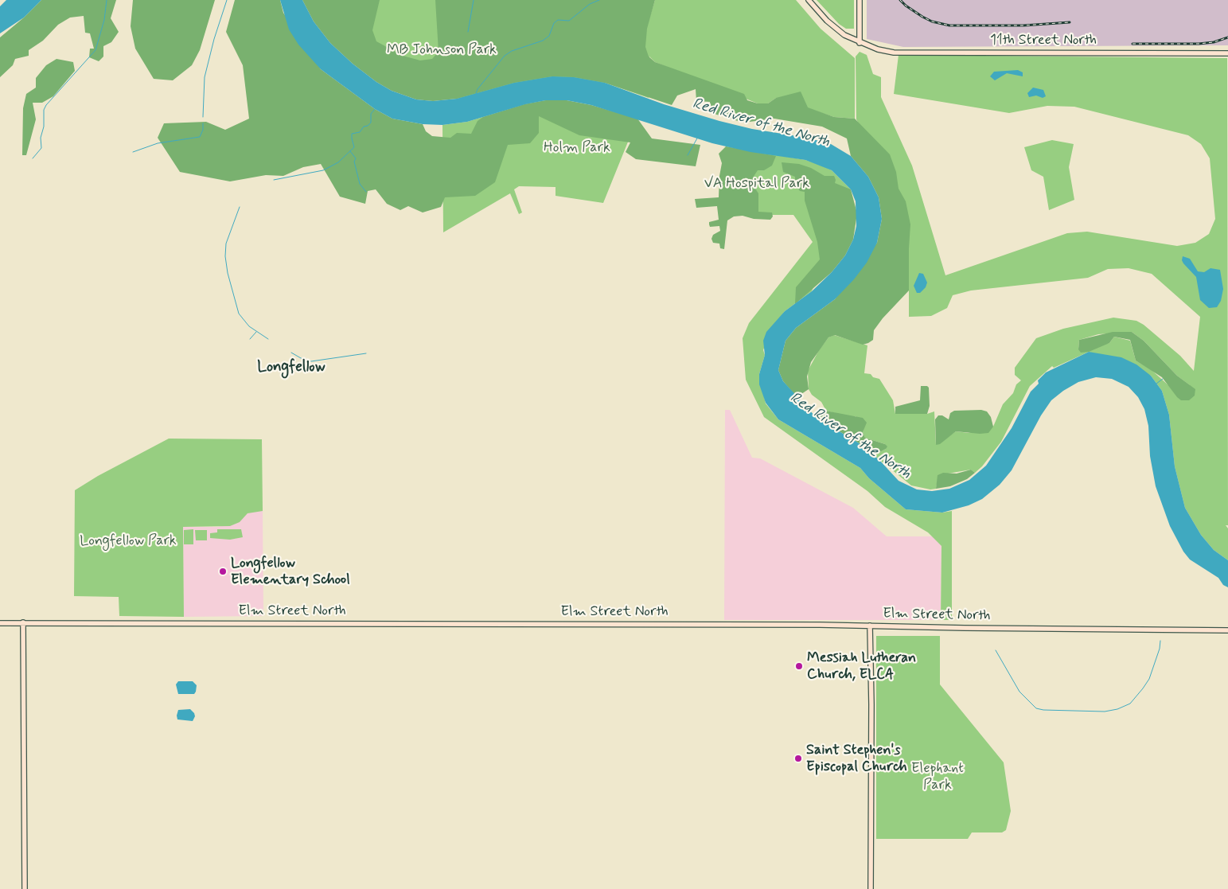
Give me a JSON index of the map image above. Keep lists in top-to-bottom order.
{
  "streets": {
    "street": ["11th Street North", "Elm Street North"]
  },
  "districts": ["Longfellow"],
  "water": ["Red River of the North"],
  "parks": [
    "MB Johnson Park",
    "Holm Park",
    "VA Hospital Park",
    "Longfellow Park",
    "Elephant Park"
  ],
  "places": ["Longfellow Elementary School", "Messiah Lutheran Church, ELCA", "Saint Stephen's Episcopal Church"]
}
